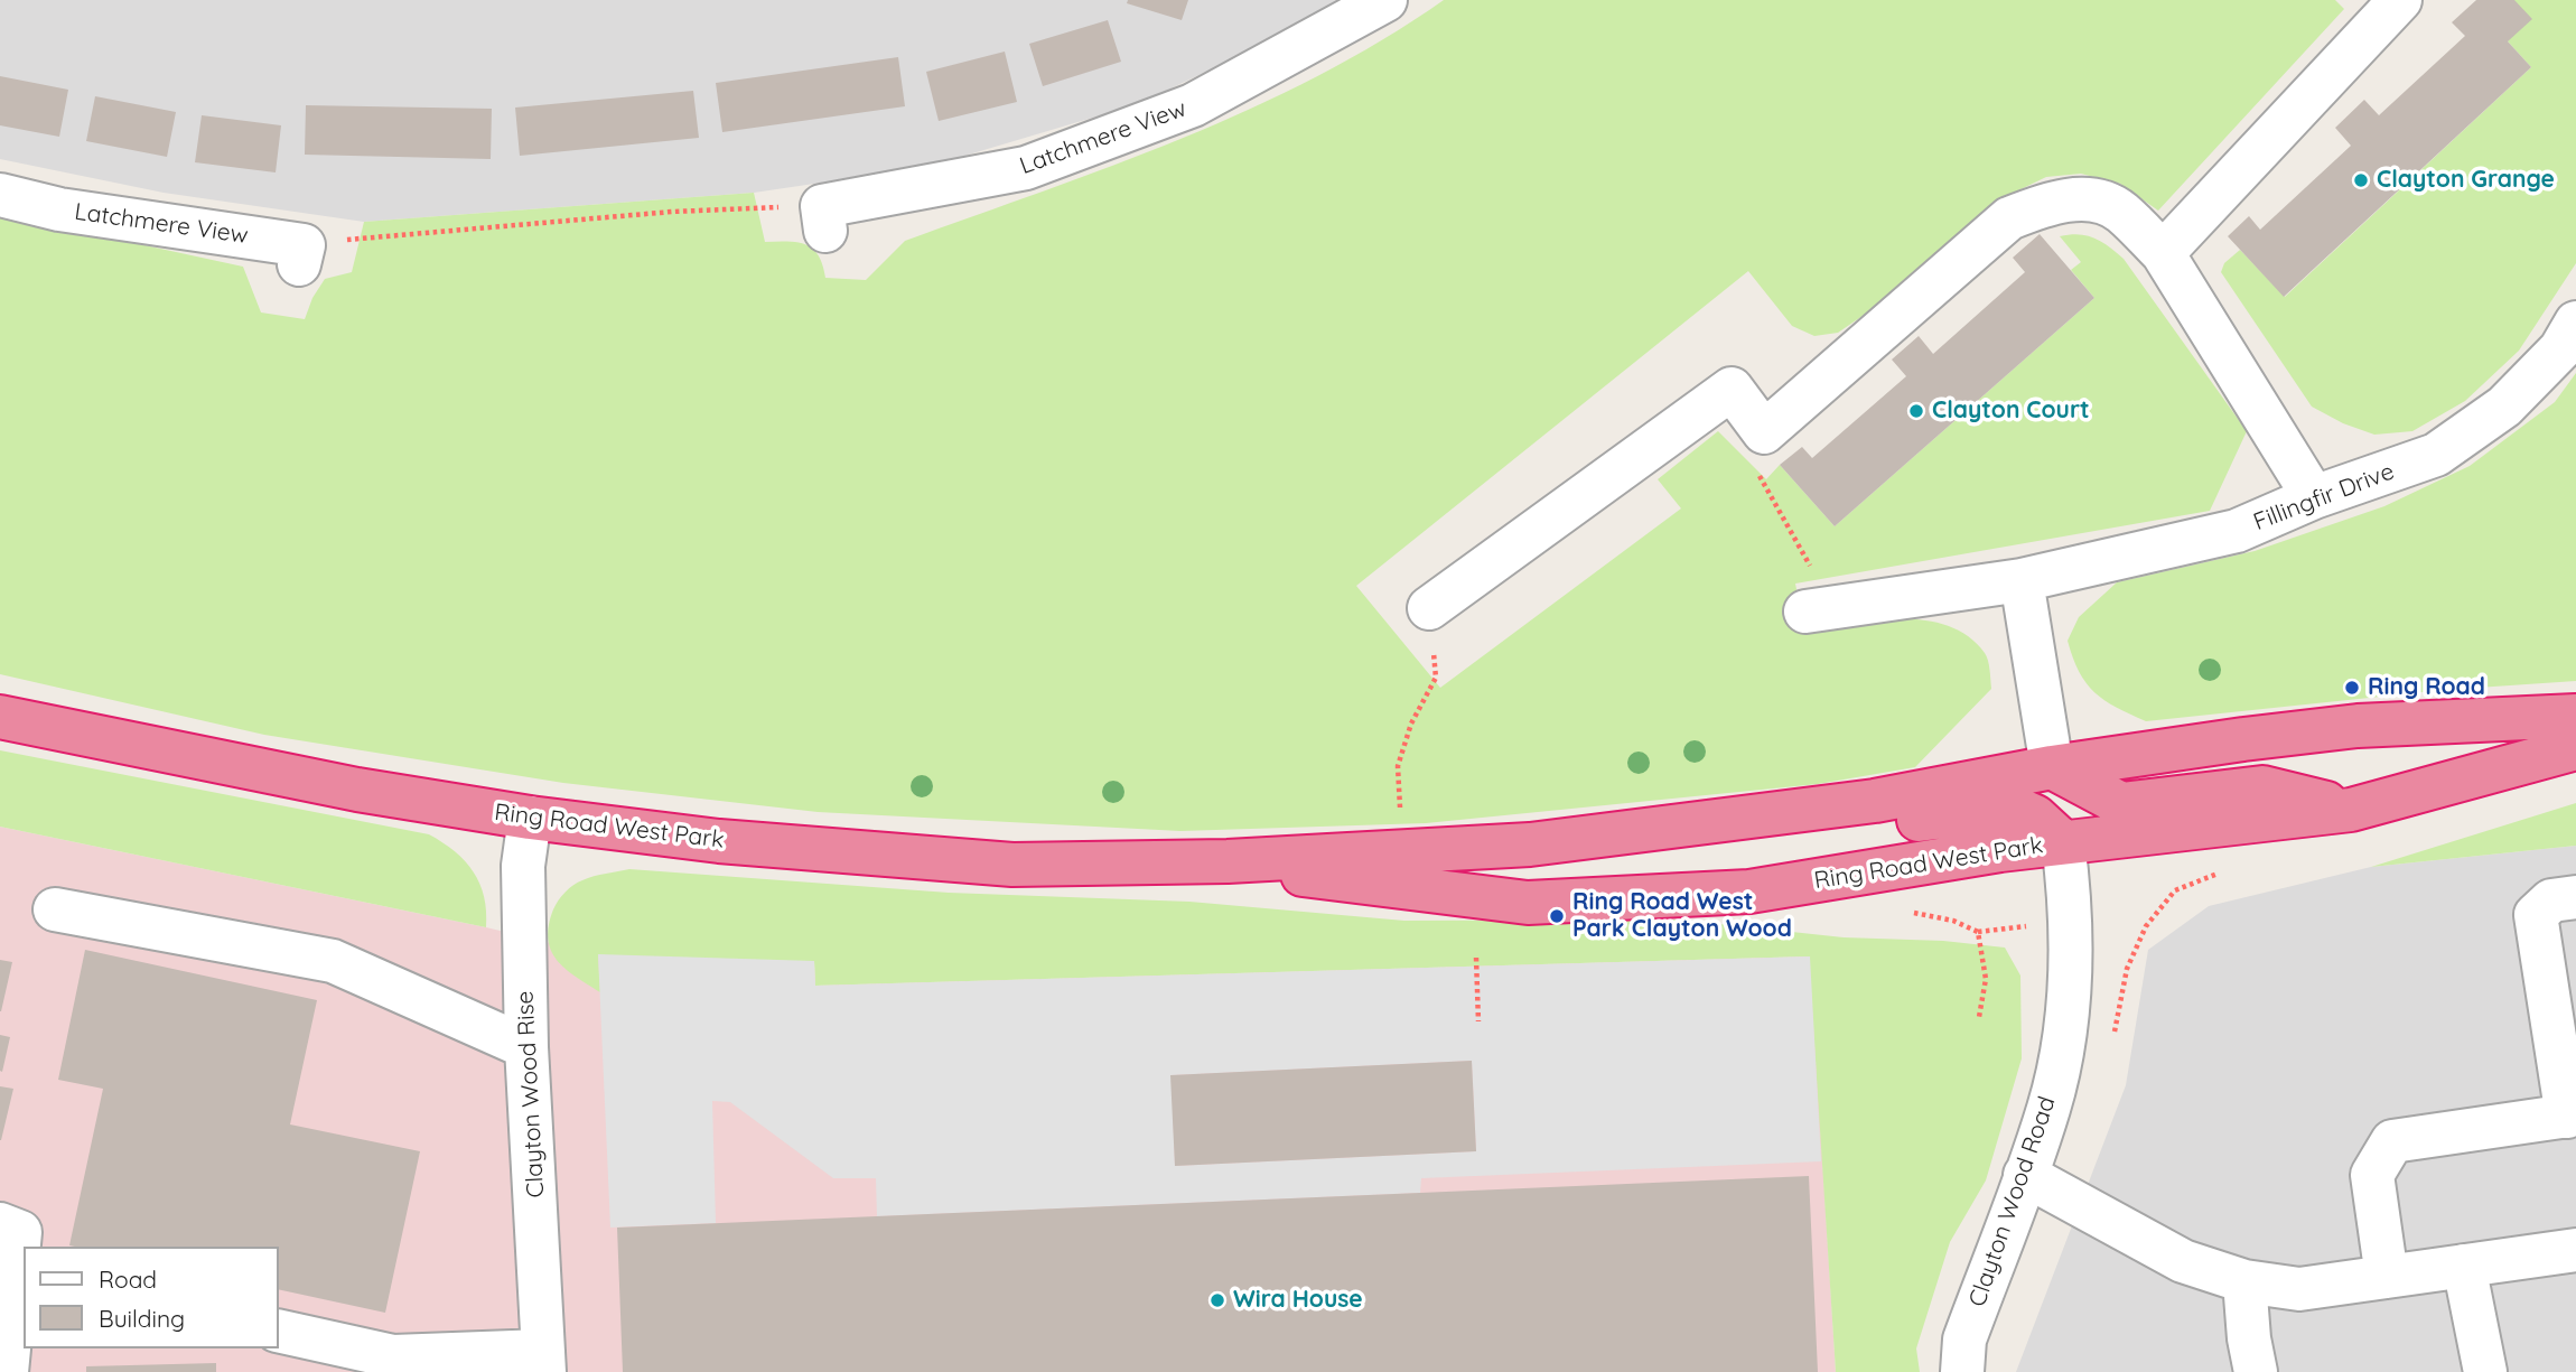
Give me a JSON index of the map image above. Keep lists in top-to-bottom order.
{
  "streets": {
    "highway": ["Ring Road West Park"],
    "street": [
      "Latchmere View",
      "Fillingfir Drive",
      "Clayton Wood Rise",
      "Clayton Wood Road"
    ]
  },
  "crossings": [
    ["Ring Road West Park", "Clayton Wood Rise"],
    ["Ring Road West Park", "Clayton Wood Road"]
  ],
  "places": [
    "Clayton Grange",
    "Clayton Court",
    "Ring Road",
    "Ring Road West Park Clayton Wood",
    "Wira House"
  ],
  "legend": ["Road", "Building"]
}
